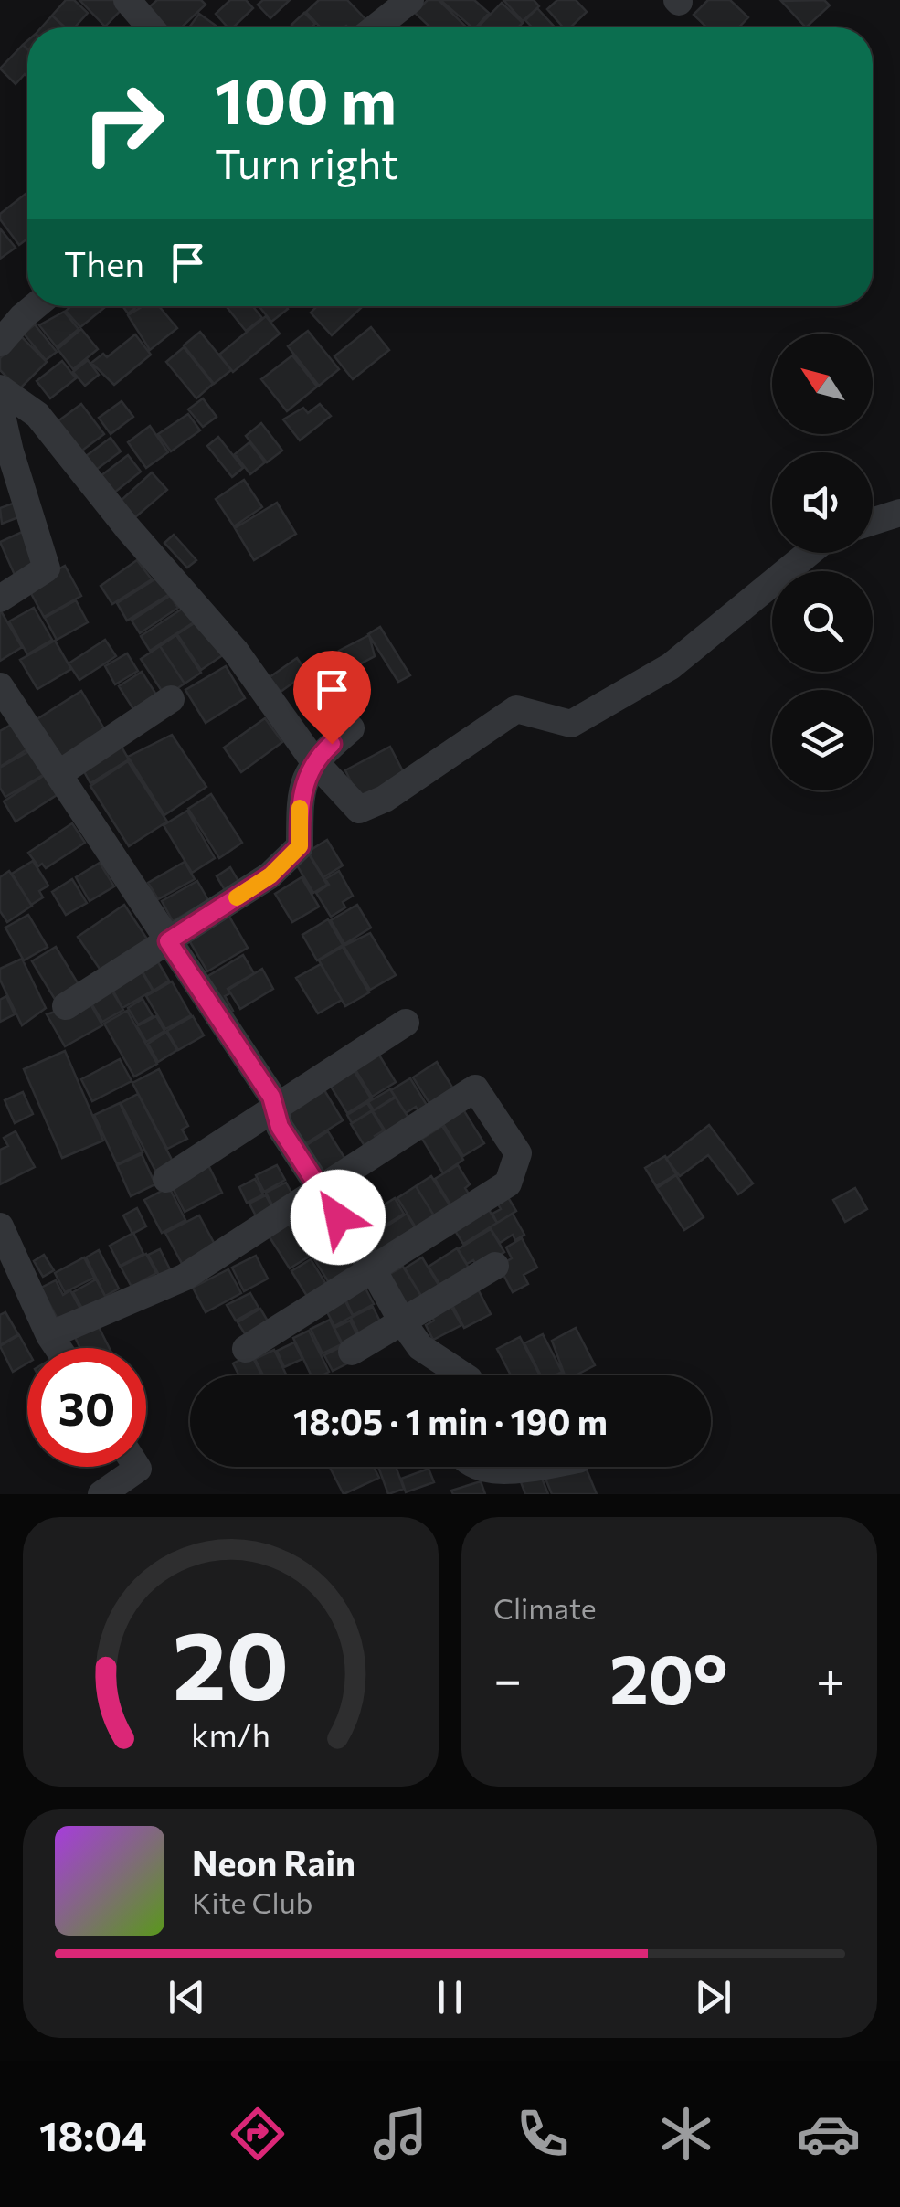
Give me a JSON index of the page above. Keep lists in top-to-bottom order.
{
  "north": "top left",
  "page": {
    "turn": ["100 m", "Turn right"],
    "then": "Then",
    "limit": "30",
    "trip": "18:05 · 1 min · 190 m",
    "tile": "Climate",
    "heat": ["−", "20°", "+"],
    "song": ["Neon Rain", "Kite Club"],
    "tabs": "18:04",
    "gauge": ["20", "km/h"]
  }
}
